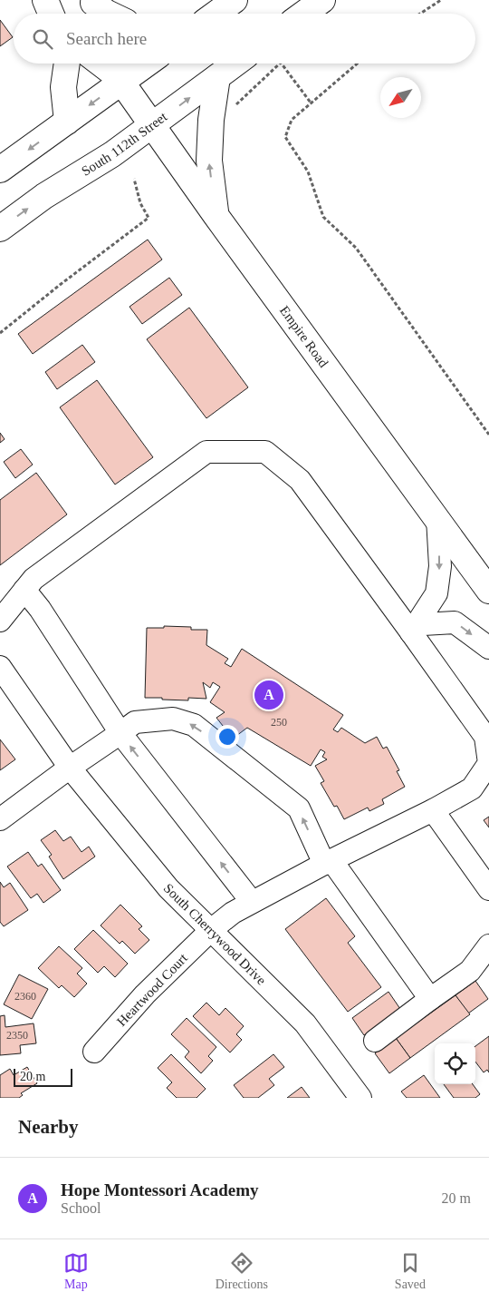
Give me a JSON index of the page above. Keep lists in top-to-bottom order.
{
  "streets": {
    "main road": ["South 112th Street", "Empire Road"],
    "street": ["South Cherrywood Drive", "Heartwood Court"]
  },
  "crossings": [
    ["South 112th Street", "Empire Road"],
    ["South Cherrywood Drive", "Heartwood Court"]
  ],
  "house_numbers": ["250", "2360", "2350"],
  "scale_bar": "20 m",
  "north": "bottom left",
  "page": {
    "search": "Search here",
    "pins": "A",
    "scale": "20 m",
    "heading": "Nearby",
    "list": [
      {
        "mark": "A",
        "name": "Hope Montessori Academy",
        "note": "School",
        "value": "20 m"
      }
    ],
    "nav": ["Map", "Directions", "Saved"]
  }
}
